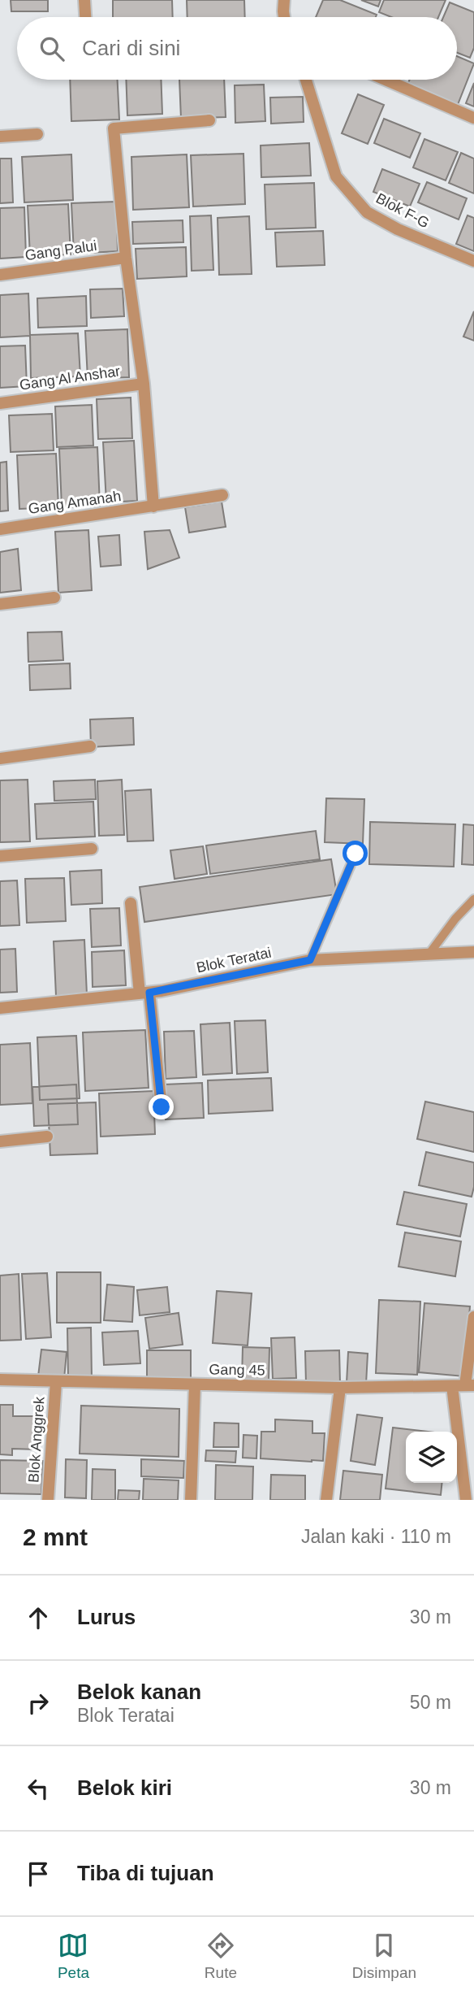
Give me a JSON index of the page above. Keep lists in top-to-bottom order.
{
  "streets": {
    "street": [
      "Blok F-G",
      "Gang Palui",
      "Gang Al Anshar",
      "Gang Amanah",
      "Blok Teratai",
      "Gang 45",
      "Blok Anggrek"
    ]
  },
  "crossings": [
    ["Gang 45", "Blok Anggrek"]
  ],
  "page": {
    "search": "Cari di sini",
    "heading": ["2 mnt", "Jalan kaki · 110 m"],
    "list": [
      ["Lurus", "30 m"],
      ["Belok kanan", "Blok Teratai", "50 m"],
      ["Belok kiri", "30 m"],
      "Tiba di tujuan"
    ],
    "nav": ["Peta", "Rute", "Disimpan"]
  }
}
